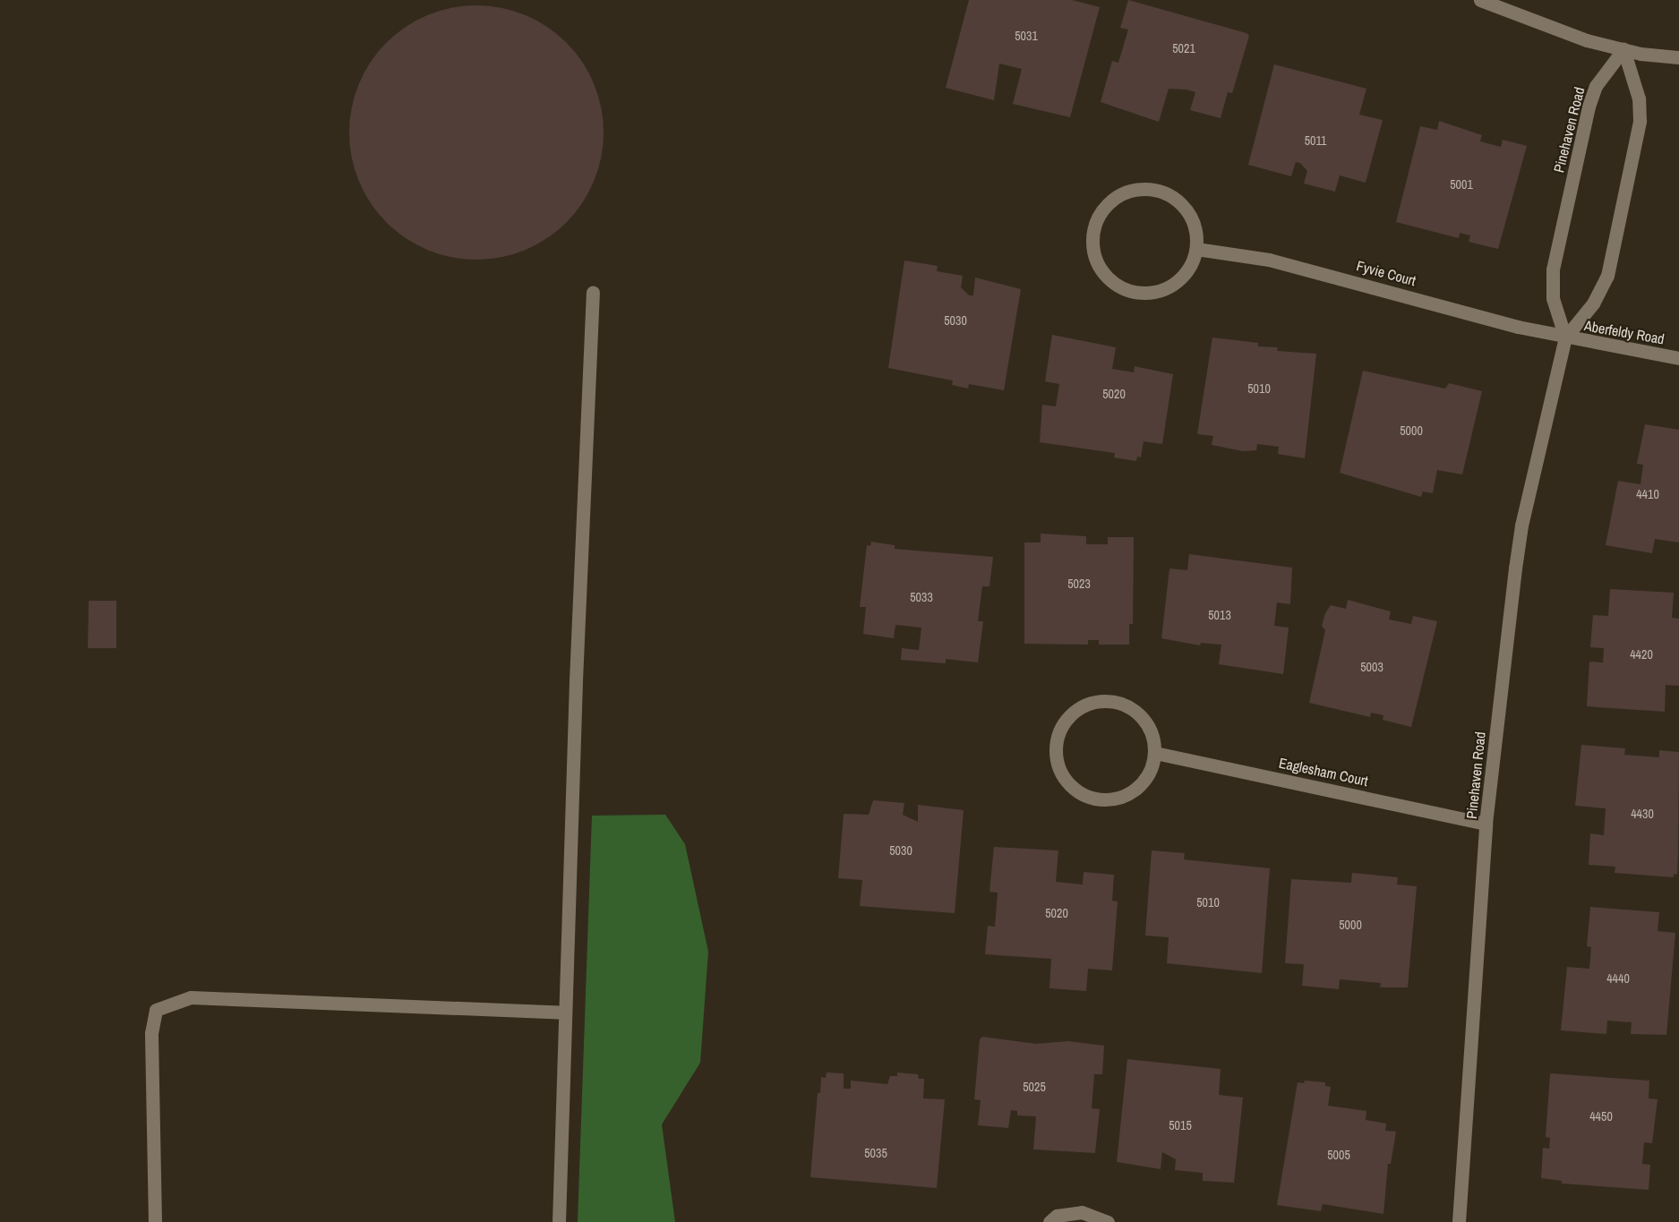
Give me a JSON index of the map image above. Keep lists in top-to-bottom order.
{
  "streets": {
    "street": [
      "Pinehaven Road",
      "Fyvie Court",
      "Aberfeldy Road",
      "Eaglesham Court"
    ]
  },
  "crossings": [
    ["Pinehaven Road", "Fyvie Court"],
    ["Pinehaven Road", "Aberfeldy Road"],
    ["Pinehaven Road", "Eaglesham Court"],
    ["Fyvie Court", "Aberfeldy Road"]
  ],
  "house_numbers": [
    "5031",
    "5021",
    "5011",
    "5001",
    "5030",
    "5010",
    "5020",
    "5000",
    "4410",
    "5023",
    "5033",
    "5013",
    "4420",
    "5003",
    "4430",
    "5030",
    "5010",
    "5020",
    "5000",
    "4440",
    "5025",
    "4450",
    "5015",
    "5035",
    "5005"
  ]
}
